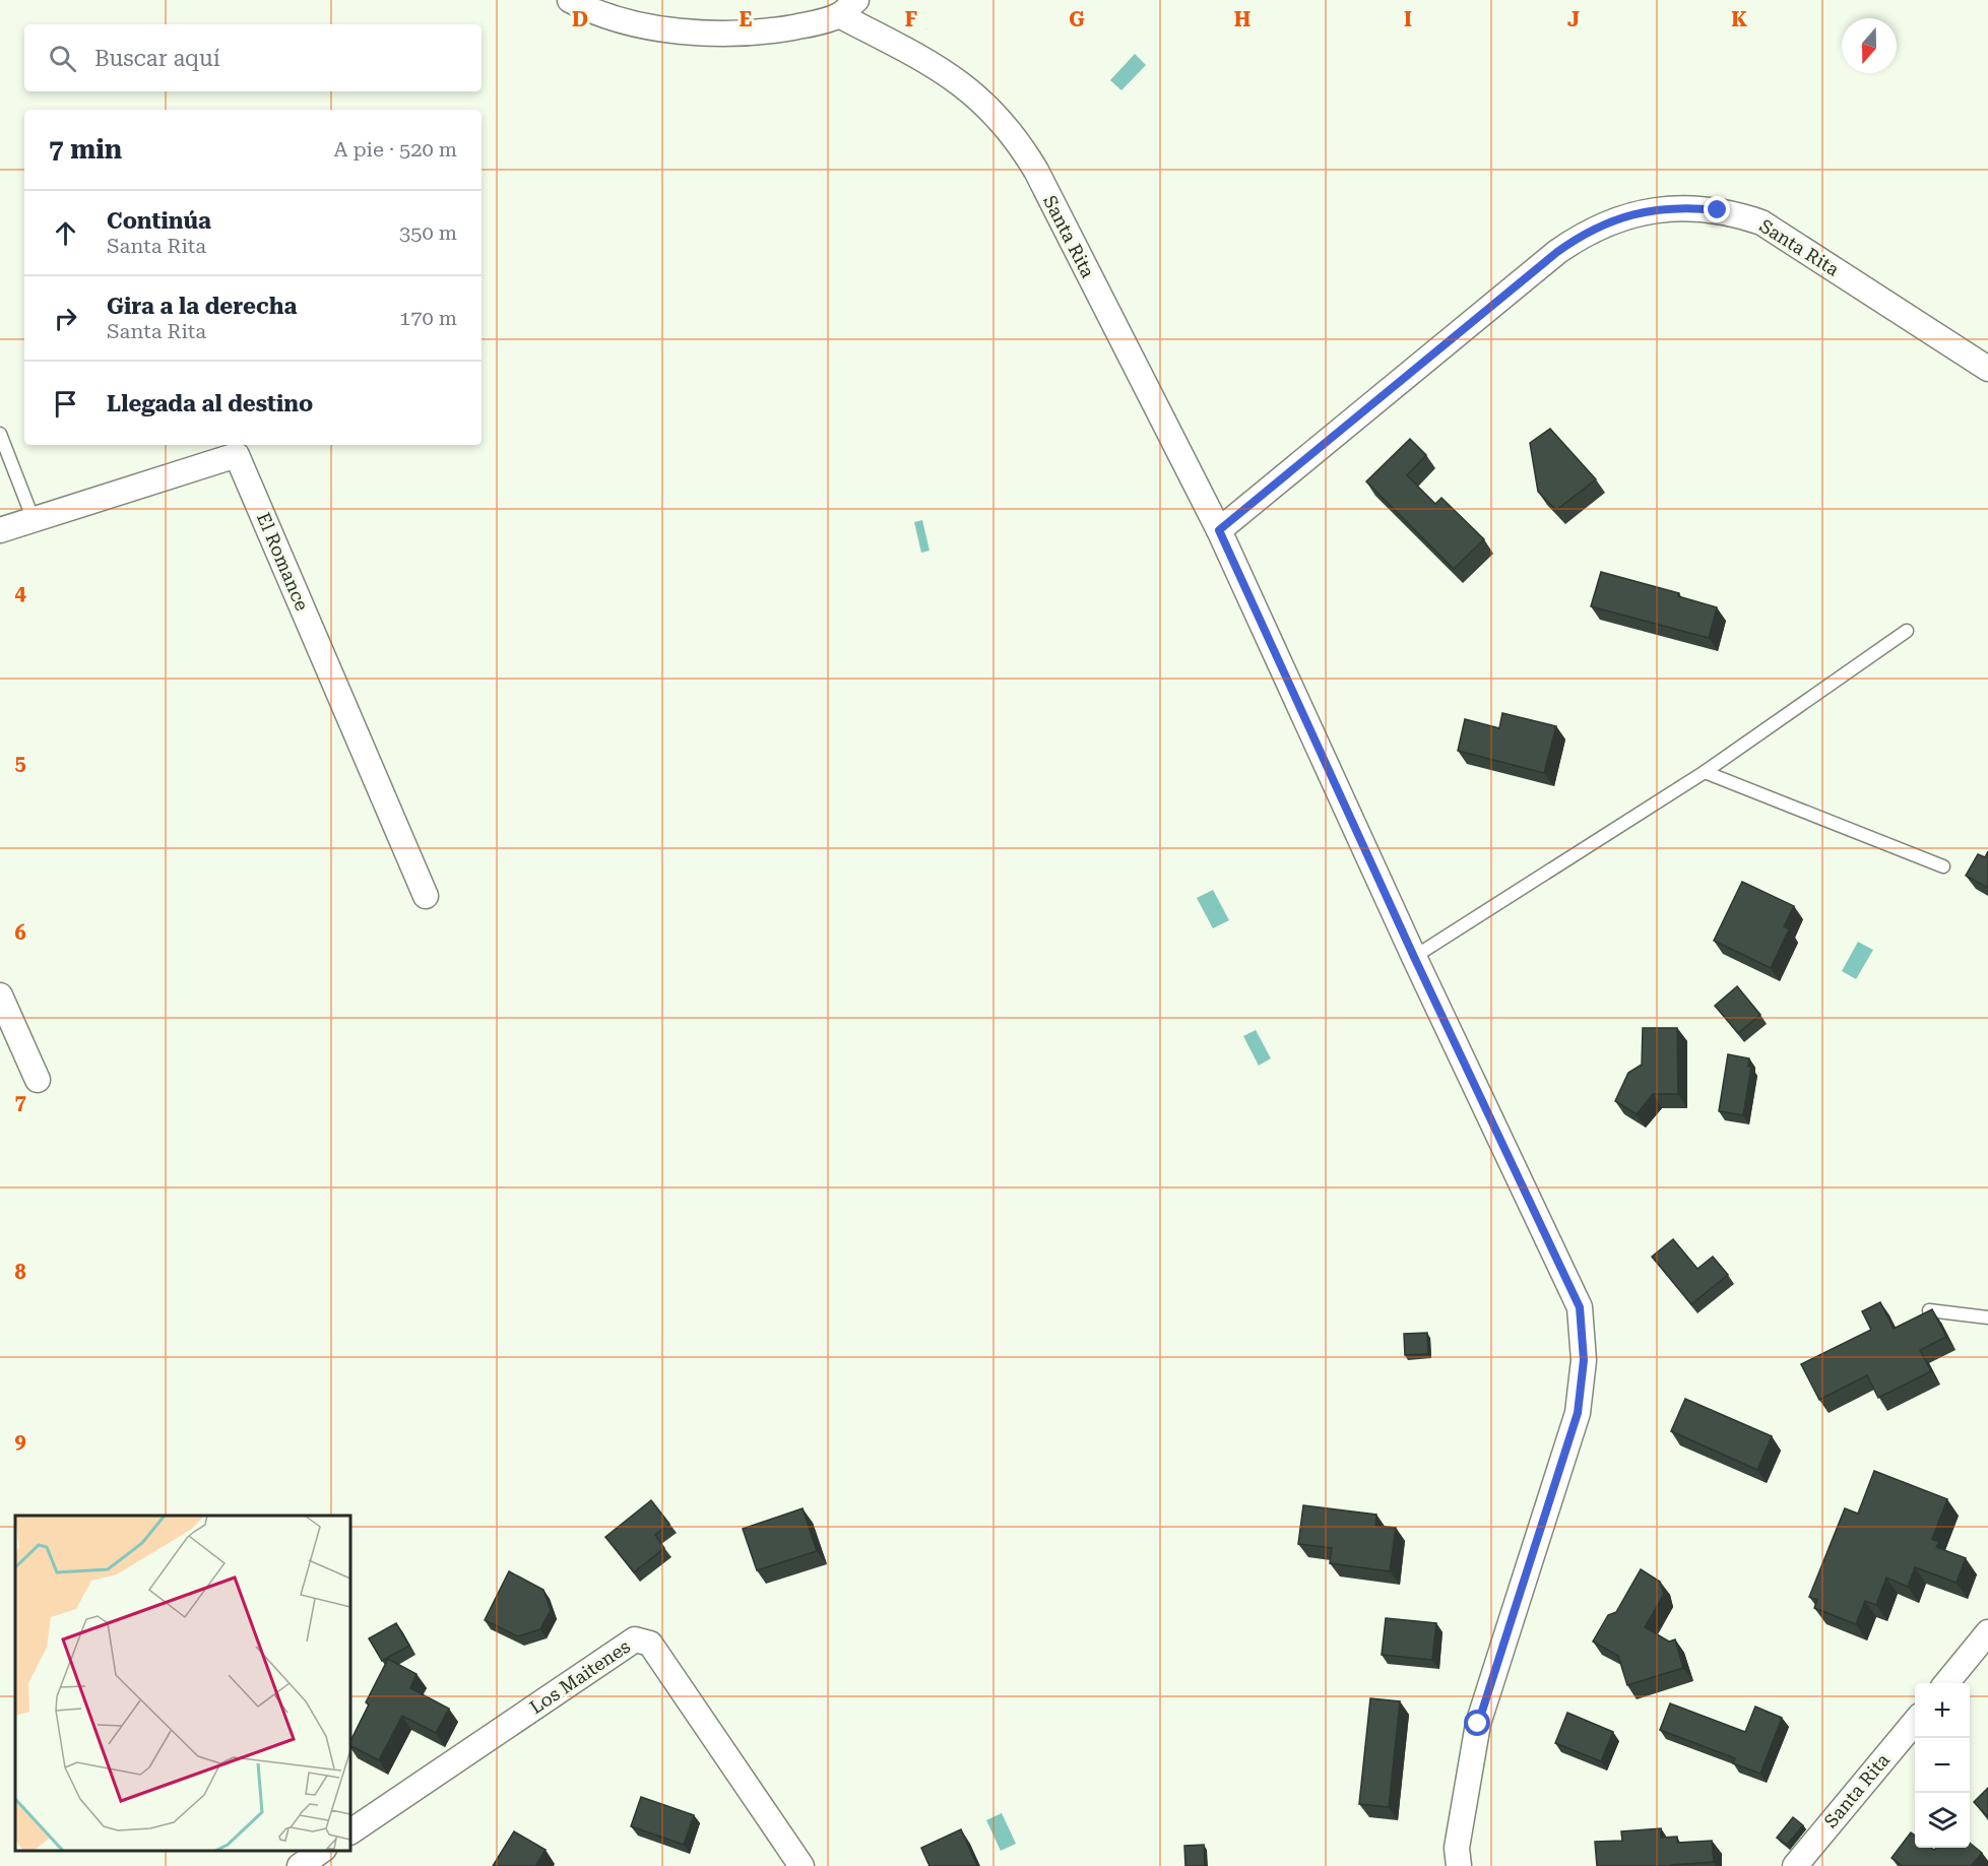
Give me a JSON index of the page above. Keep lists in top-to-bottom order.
{
  "streets": {
    "street": ["Santa Rita", "El Romance", "Los Maitenes"]
  },
  "north": "bottom",
  "page": {
    "search": "Buscar aquí",
    "heading": ["7 min", "A pie · 520 m"],
    "list": [
      ["Continúa", "Santa Rita", "350 m"],
      ["Gira a la derecha", "Santa Rita", "170 m"],
      "Llegada al destino"
    ],
    "map_buttons": ["+", "−"]
  },
  "grid": {
    "columns": [
      "D",
      "E",
      "F",
      "G",
      "H",
      "I",
      "J",
      "K"
    ],
    "rows": [
      "4",
      "5",
      "6",
      "7",
      "8",
      "9"
    ]
  }
}
